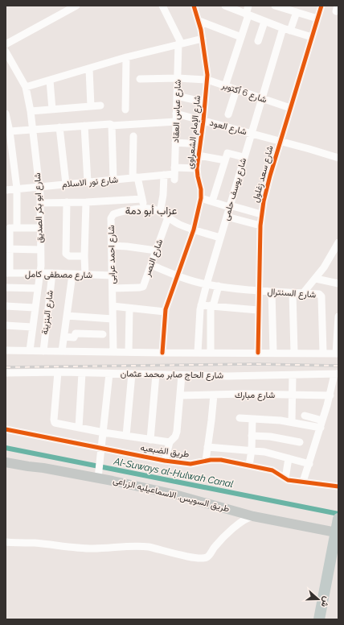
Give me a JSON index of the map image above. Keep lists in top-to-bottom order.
{
  "streets": {
    "main road": ["طريق السويس, الاسماعيليه الزراعى"],
    "street": [
      "شارع 6 أكتوبر",
      "شارع عباس العقاد",
      "شارع العود",
      "شارع الإمام الشعراوى",
      "شارع سعد زغلول",
      "شارع نور الاسلام",
      "شارع يوسف حلمى",
      "شارع ابو بكر الصديق",
      "شارع احمد عرابى",
      "شارع النصر",
      "شارع مصطفى كامل",
      "شارع السنترال",
      "شارع البنزينة",
      "شارع الحاج صابر محمد عثمان",
      "شارع مبارك",
      "طريق الضبعيه"
    ]
  },
  "crossings": [
    ["شارع 6 أكتوبر", "شارع عباس العقاد"],
    ["شارع 6 أكتوبر", "شارع الإمام الشعراوى"],
    ["شارع 6 أكتوبر", "شارع سعد زغلول"],
    ["شارع 6 أكتوبر", "شارع يوسف حلمى"],
    ["شارع عباس العقاد", "شارع العود"],
    ["شارع عباس العقاد", "شارع نور الاسلام"],
    ["شارع العود", "شارع الإمام الشعراوى"],
    ["شارع العود", "شارع سعد زغلول"],
    ["شارع العود", "شارع يوسف حلمى"],
    ["شارع الإمام الشعراوى", "شارع نور الاسلام"],
    ["شارع الإمام الشعراوى", "شارع احمد عرابى"],
    ["شارع الإمام الشعراوى", "شارع السنترال"],
    ["شارع سعد زغلول", "شارع السنترال"],
    ["شارع نور الاسلام", "شارع ابو بكر الصديق"],
    ["شارع يوسف حلمى", "شارع احمد عرابى"],
    ["شارع يوسف حلمى", "شارع السنترال"],
    ["شارع ابو بكر الصديق", "شارع مصطفى كامل"],
    ["شارع احمد عرابى", "شارع النصر"],
    ["شارع احمد عرابى", "شارع مصطفى كامل"],
    ["شارع النصر", "شارع السنترال"],
    ["شارع مصطفى كامل", "شارع البنزينة"]
  ],
  "districts": ["عزاب أبو دمة"],
  "water": ["Al-Suways al-Ḥulwah Canal"],
  "north": "right"
}
